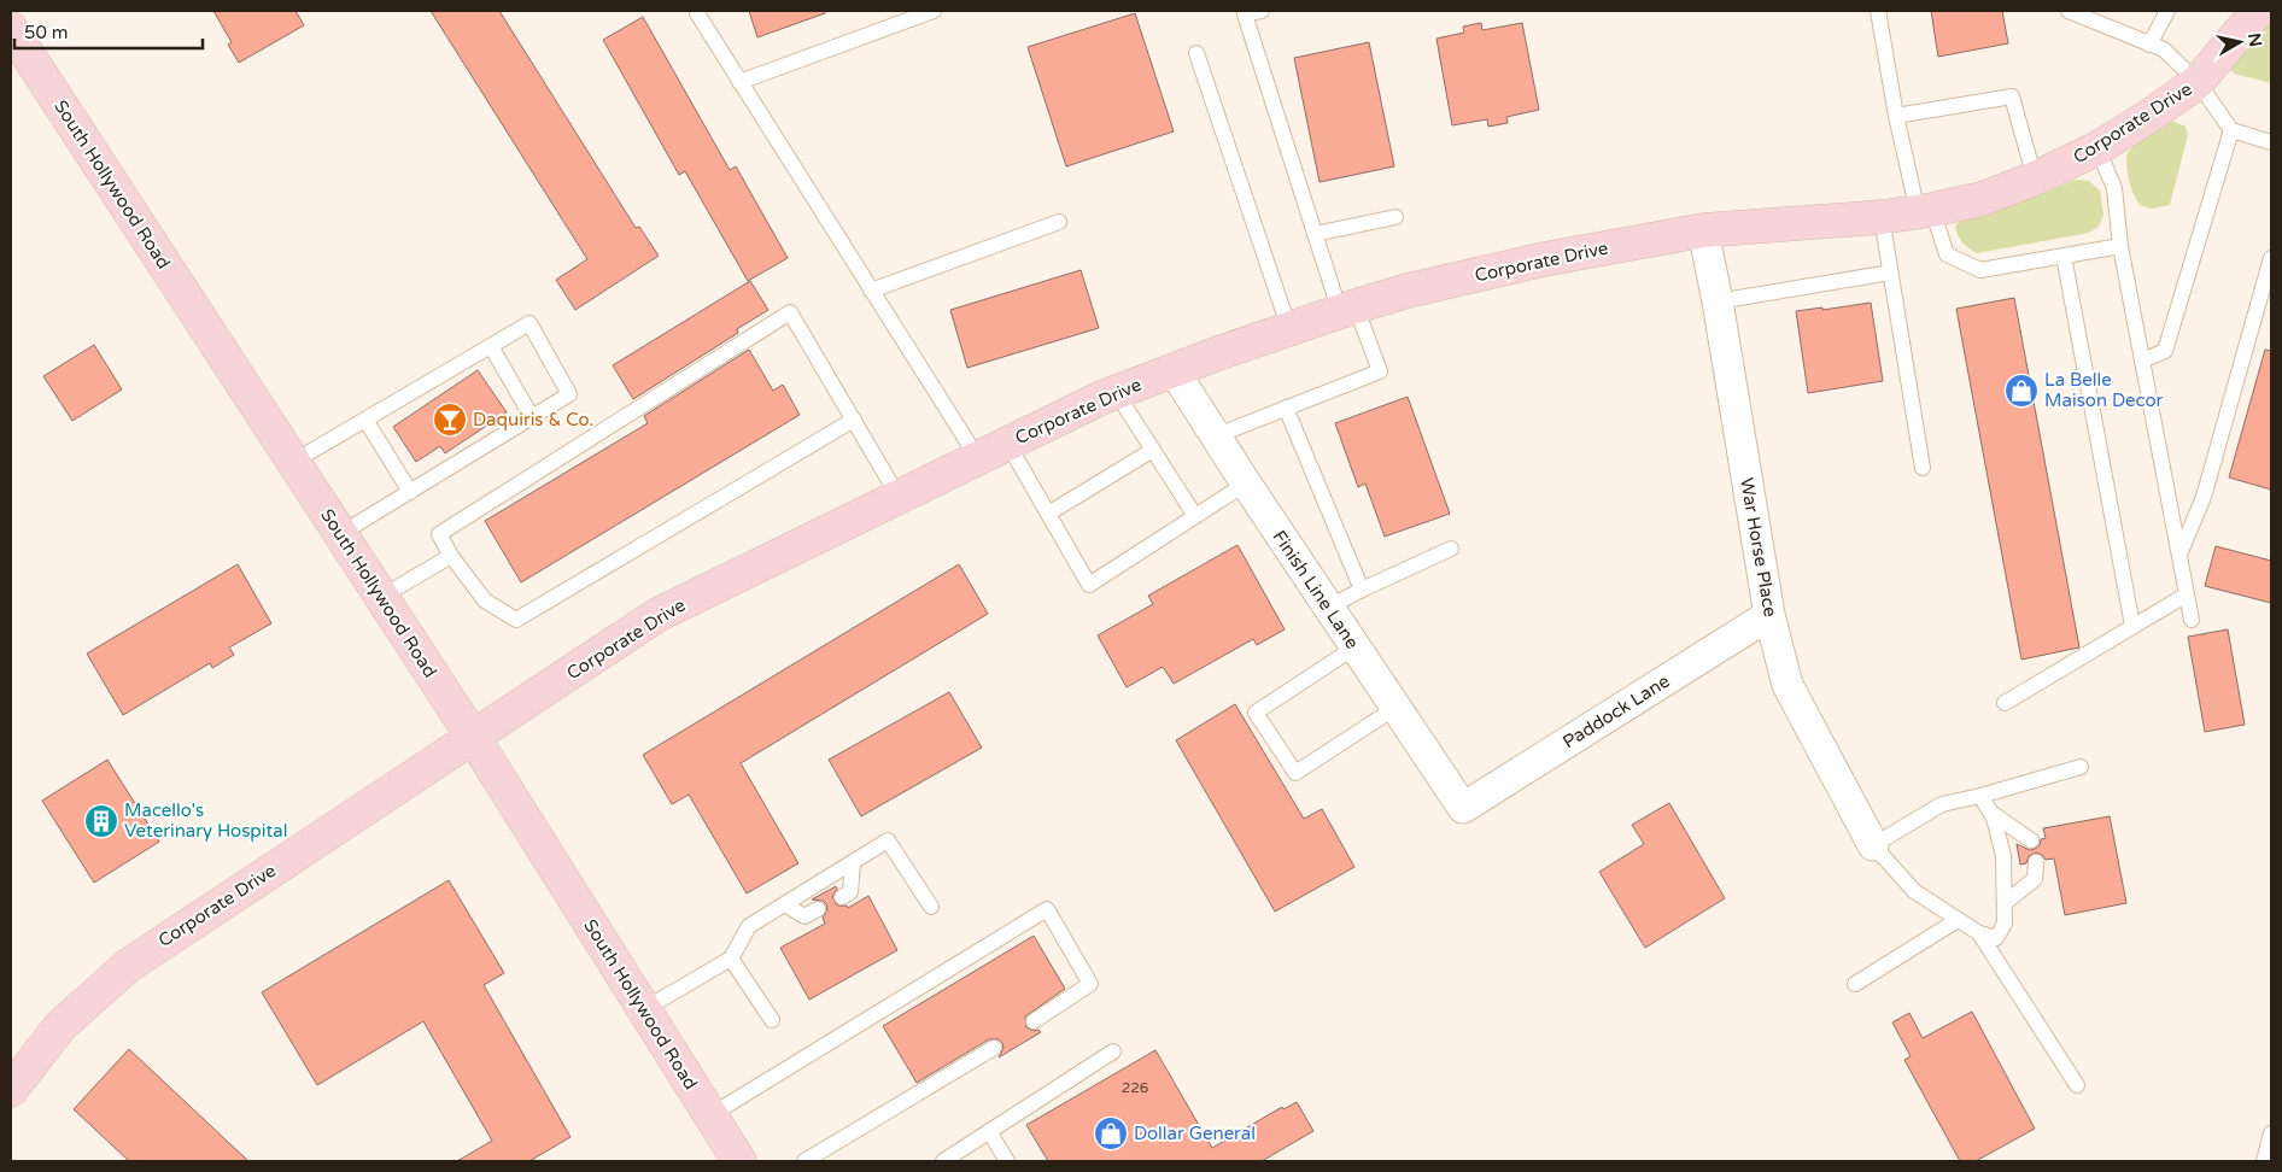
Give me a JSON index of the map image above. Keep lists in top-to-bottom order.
{
  "streets": {
    "street": [
      "Corporate Drive",
      "South Hollywood Road",
      "War Horse Place",
      "Finish Line Lane",
      "Paddock Lane"
    ]
  },
  "crossings": [
    ["Corporate Drive", "South Hollywood Road"],
    ["Corporate Drive", "War Horse Place"],
    ["Corporate Drive", "Finish Line Lane"],
    ["War Horse Place", "Paddock Lane"],
    ["Finish Line Lane", "Paddock Lane"]
  ],
  "places": {
    "shop": ["La Belle Maison Decor", "Dollar General"],
    "bar": ["Daquiris & Co."],
    "building": ["Macello's Veterinary Hospital"]
  },
  "house_numbers": ["226"],
  "scale_bar": "50 m",
  "north": "right"
}
